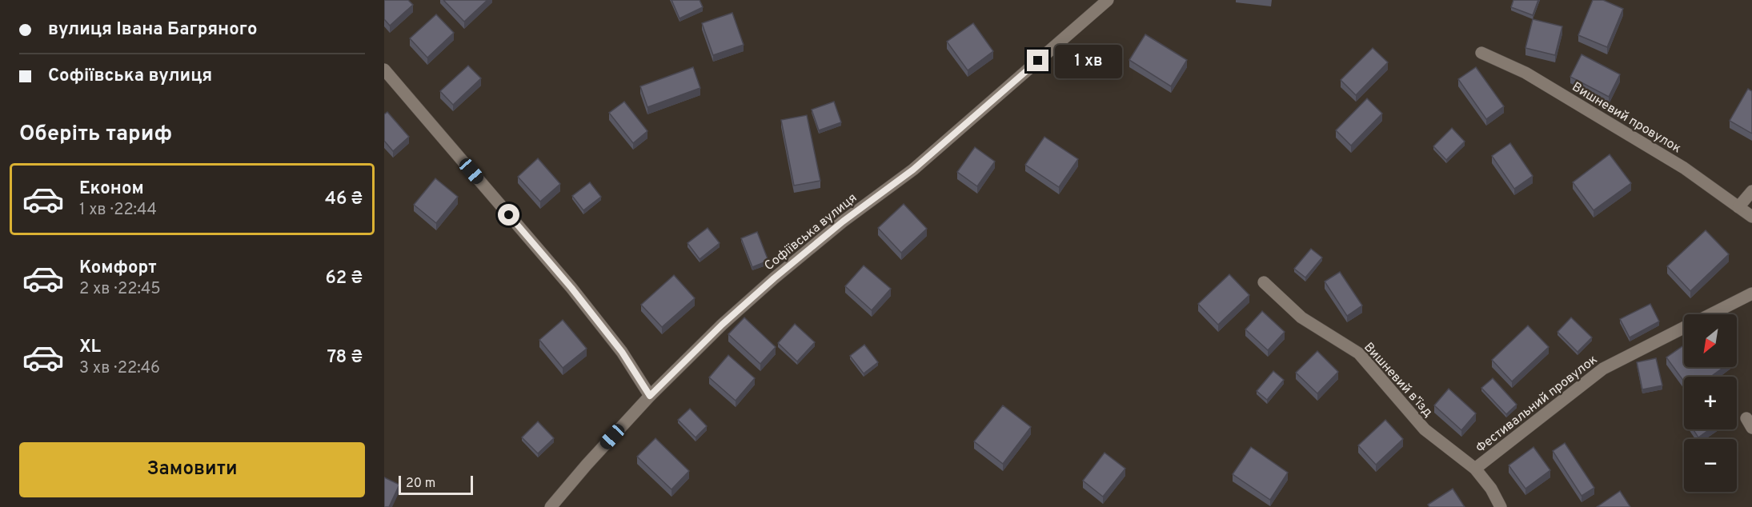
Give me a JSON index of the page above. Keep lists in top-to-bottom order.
{
  "streets": {
    "street": [
      "Вишневий провулок",
      "Софіївська вулиця",
      "Вишневий в’їзд",
      "Фестивальний провулок"
    ]
  },
  "crossings": [
    ["Вишневий в’їзд", "Фестивальний провулок"]
  ],
  "scale_bar": "20 m",
  "north": "bottom left",
  "page": {
    "banner": ["вулиця Івана Багряного", "Софіївська вулиця"],
    "bubble": "1 хв",
    "heading": "Оберіть тариф",
    "list": [
      {
        "name": "Економ",
        "note": "1 хв · 22:44",
        "value": "46 ₴"
      },
      {
        "name": "Комфорт",
        "note": "2 хв · 22:45",
        "value": "62 ₴"
      },
      {
        "name": "XL",
        "note": "3 хв · 22:46",
        "value": "78 ₴"
      }
    ],
    "map_buttons": ["+", "−"],
    "buttons": "Замовити",
    "scale": "20 m"
  }
}
